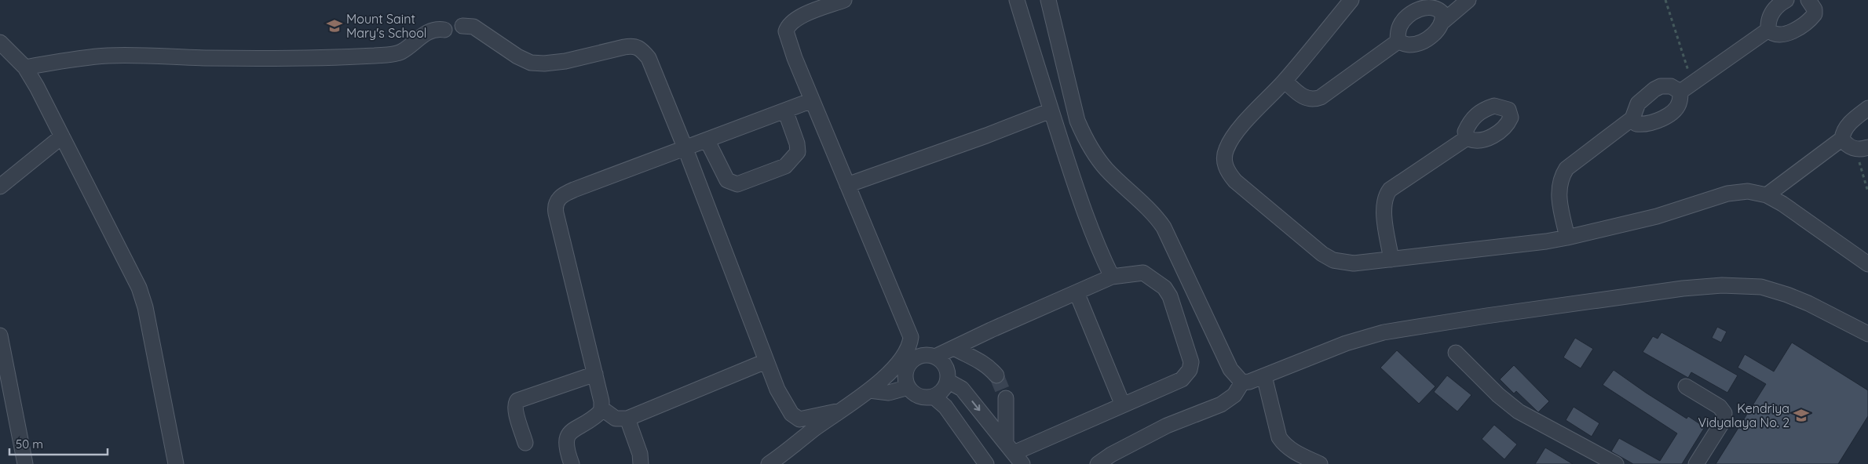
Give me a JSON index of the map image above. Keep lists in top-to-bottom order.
{
  "places": {
    "school or university": ["Mount Saint Mary's School", "Kendriya Vidyalaya No. 2"]
  },
  "scale_bar": "50 m"
}
